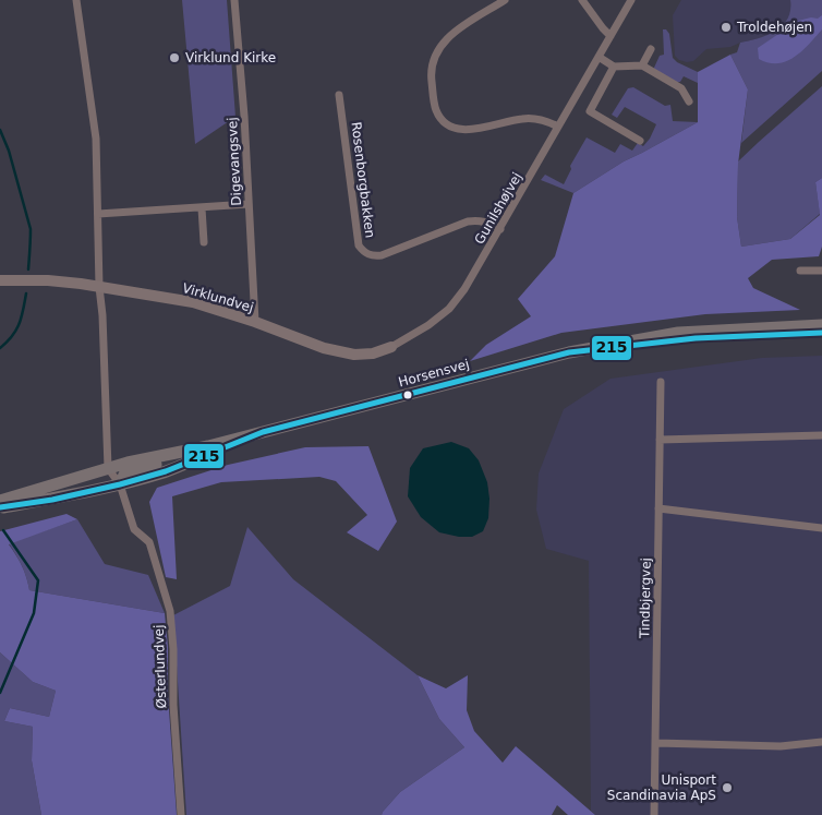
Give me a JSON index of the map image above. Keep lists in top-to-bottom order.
{
  "streets": {
    "main road": ["Horsensvej"],
    "street": [
      "Digevangsvej",
      "Rosenborgbakken",
      "Gunilshøjvej",
      "Virklundvej",
      "Tindbjergvej",
      "Østerlundvej"
    ]
  },
  "crossings": [
    ["Digevangsvej", "Virklundvej"],
    ["Rosenborgbakken", "Gunilshøjvej"],
    ["Gunilshøjvej", "Virklundvej"],
    ["Horsensvej", "Østerlundvej"]
  ],
  "places": ["Troldehøjen", "Virklund Kirke", "Unisport Scandinavia ApS"],
  "lines": ["transit line 215"]
}
